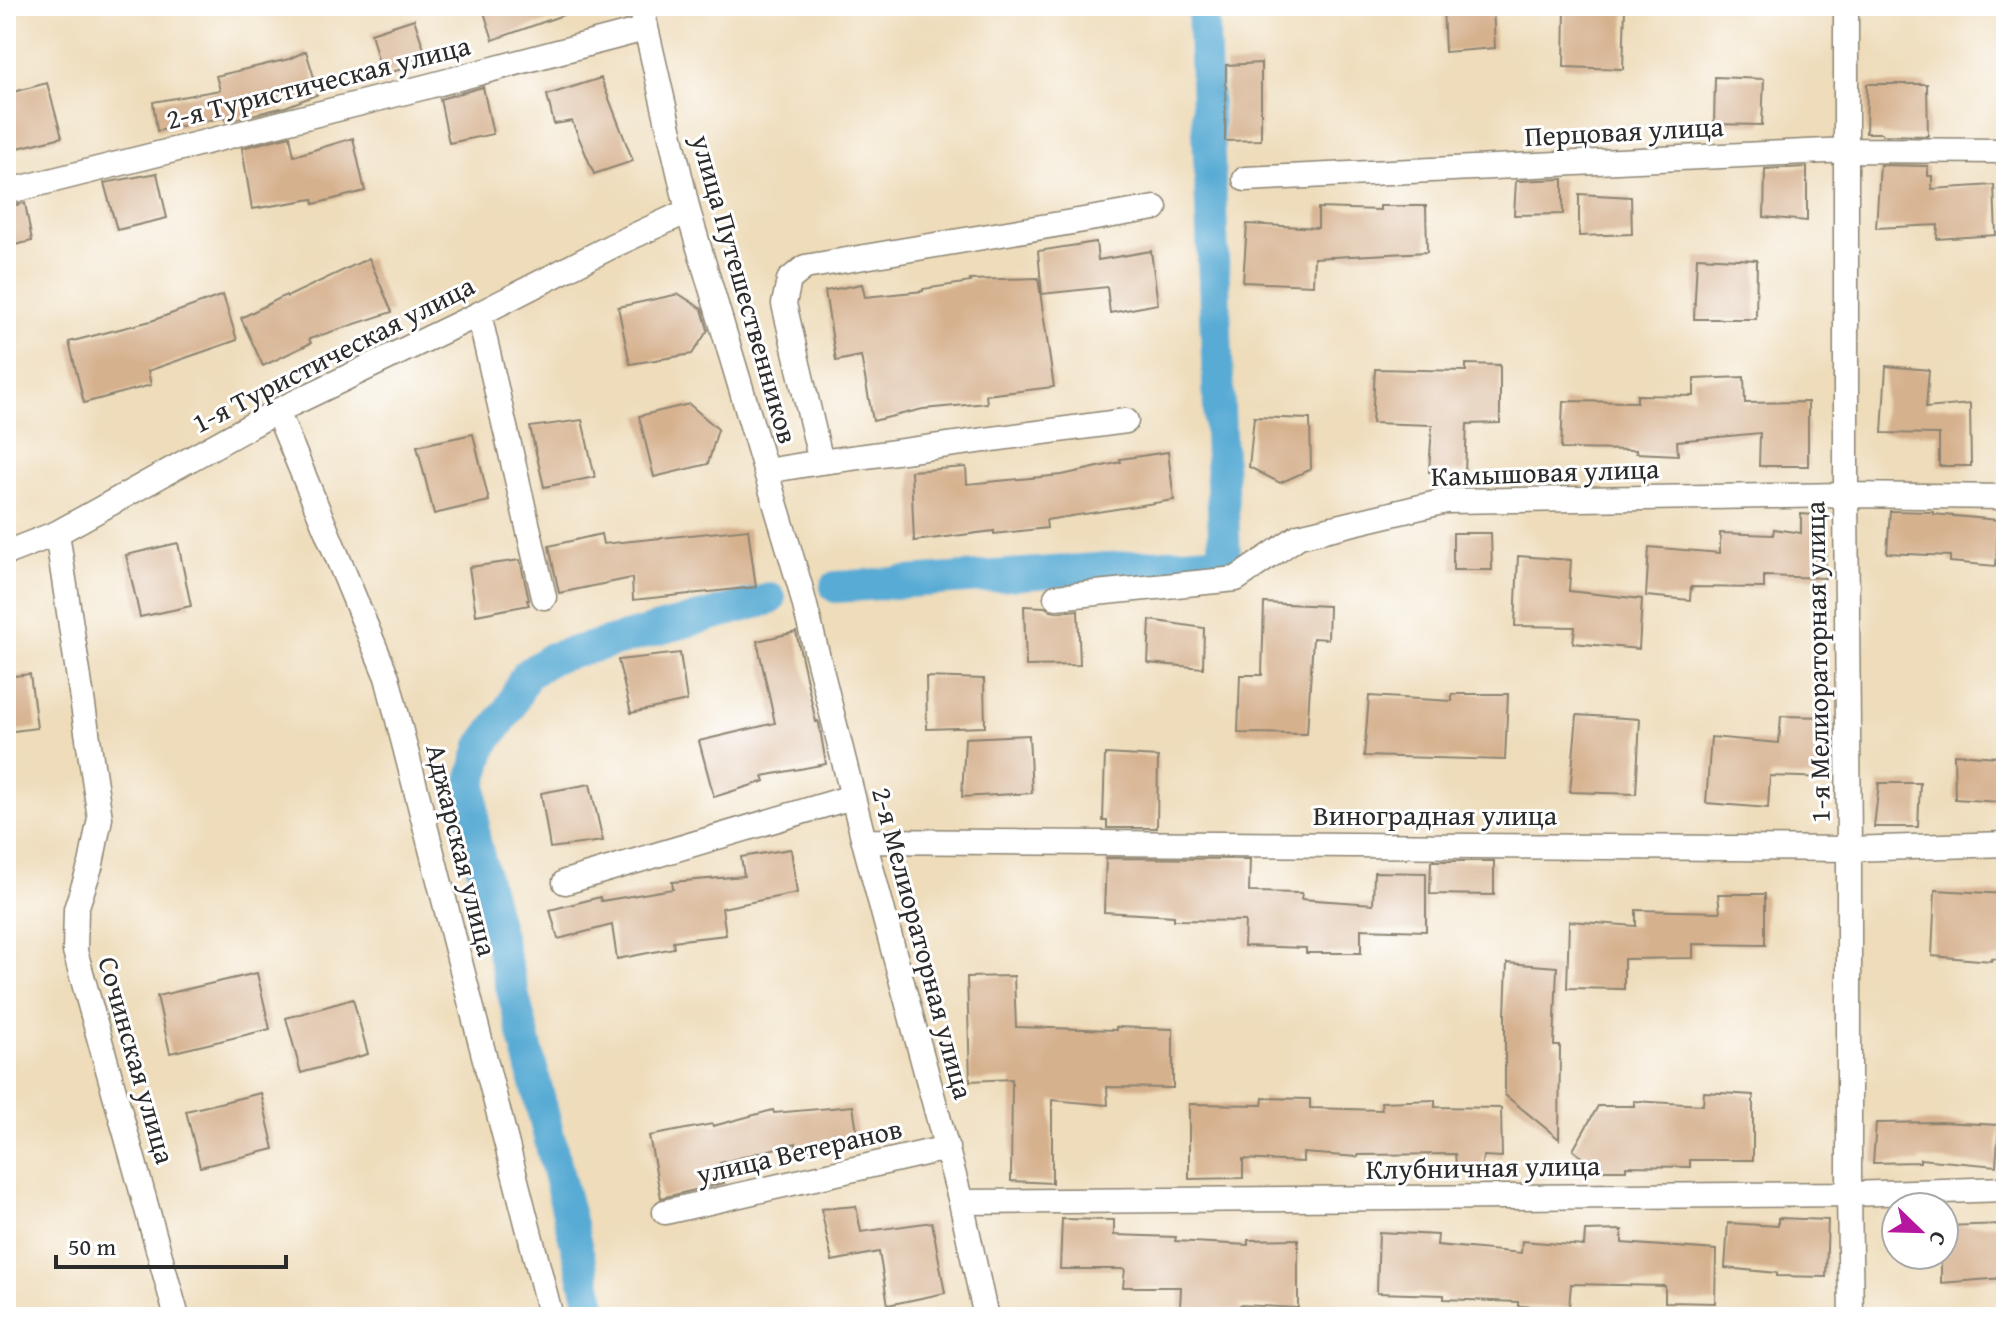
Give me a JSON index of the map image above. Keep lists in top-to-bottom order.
{
  "streets": {
    "street": [
      "2-я Туристическая улица",
      "Перцовая улица",
      "улица Путешественников",
      "1-я Туристическая улица",
      "Камышовая улица",
      "1-я Мелиораторная улица",
      "Виноградная улица",
      "Аджарская улица",
      "2-я Мелиораторная улица",
      "Сочинская улица",
      "улица Ветеранов",
      "Клубничная улица"
    ]
  },
  "crossings": [
    ["2-я Туристическая улица", "улица Путешественников"],
    ["Перцовая улица", "1-я Мелиораторная улица"],
    ["улица Путешественников", "1-я Туристическая улица"],
    ["улица Путешественников", "2-я Мелиораторная улица"],
    ["1-я Туристическая улица", "Аджарская улица"],
    ["1-я Туристическая улица", "Сочинская улица"],
    ["Камышовая улица", "1-я Мелиораторная улица"],
    ["1-я Мелиораторная улица", "Виноградная улица"],
    ["1-я Мелиораторная улица", "Клубничная улица"],
    ["Виноградная улица", "2-я Мелиораторная улица"],
    ["2-я Мелиораторная улица", "улица Ветеранов"],
    ["2-я Мелиораторная улица", "Клубничная улица"]
  ],
  "scale_bar": "50 m",
  "north": "bottom right"
}
